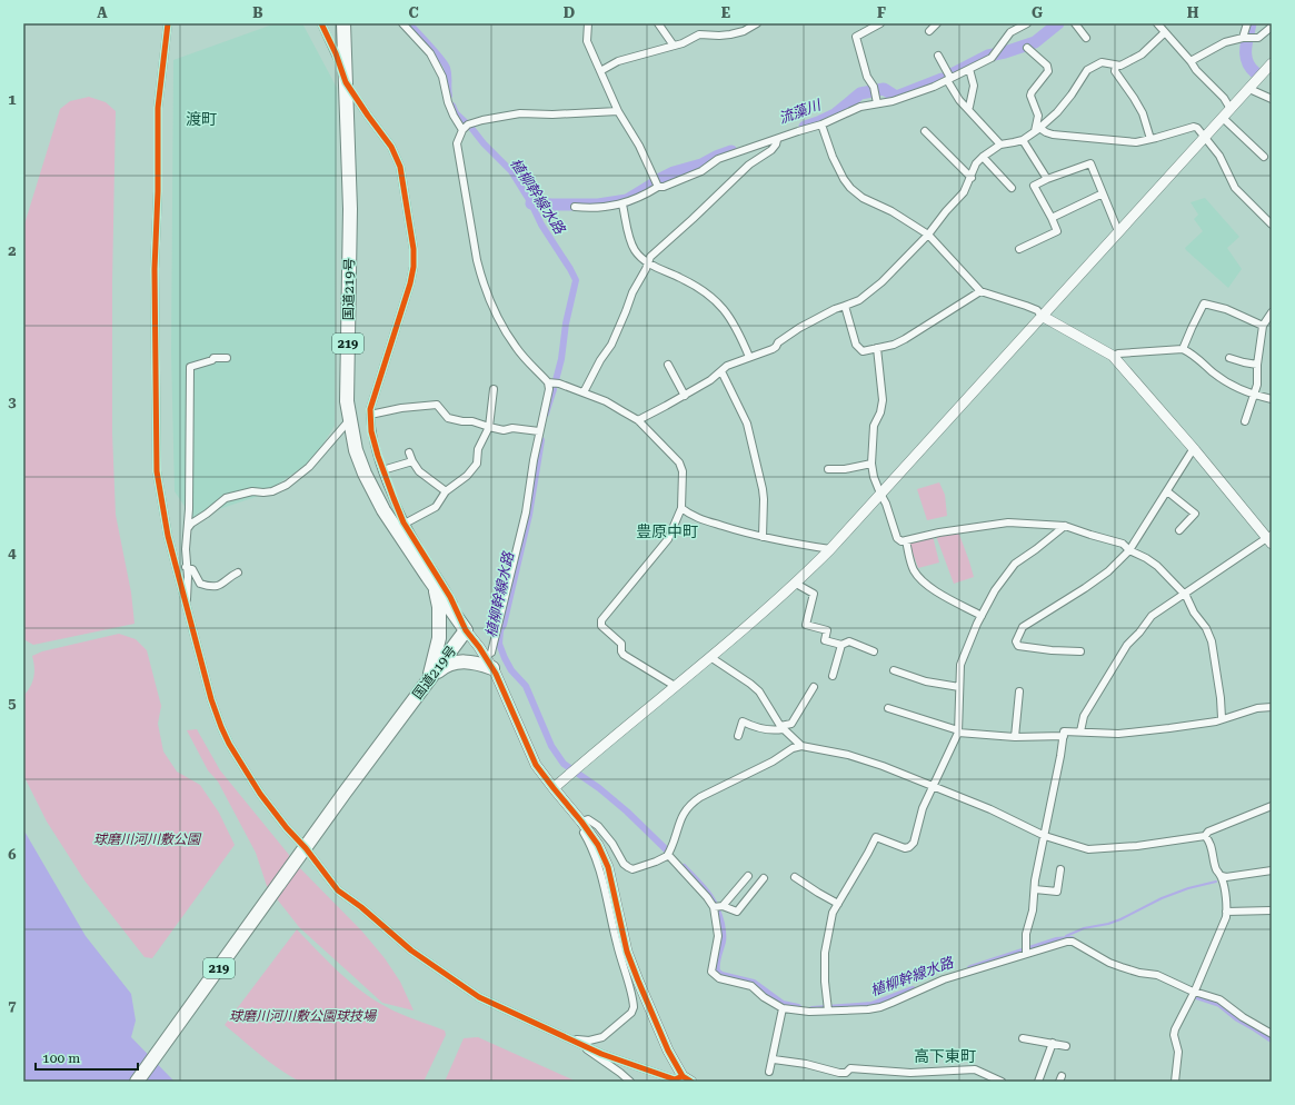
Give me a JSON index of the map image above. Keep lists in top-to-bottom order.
{
  "streets": {
    "highway": ["国道219号", "219"]
  },
  "districts": ["渡町", "豊原中町", "高下東町"],
  "water": ["流藻川", "植柳幹線水路"],
  "parks": ["球磨川河川敷公園", "球磨川河川敷公園球技場"],
  "scale_bar": "100 m",
  "grid": {
    "columns": [
      "A",
      "B",
      "C",
      "D",
      "E",
      "F",
      "G",
      "H"
    ],
    "rows": [
      "1",
      "2",
      "3",
      "4",
      "5",
      "6",
      "7"
    ]
  }
}
